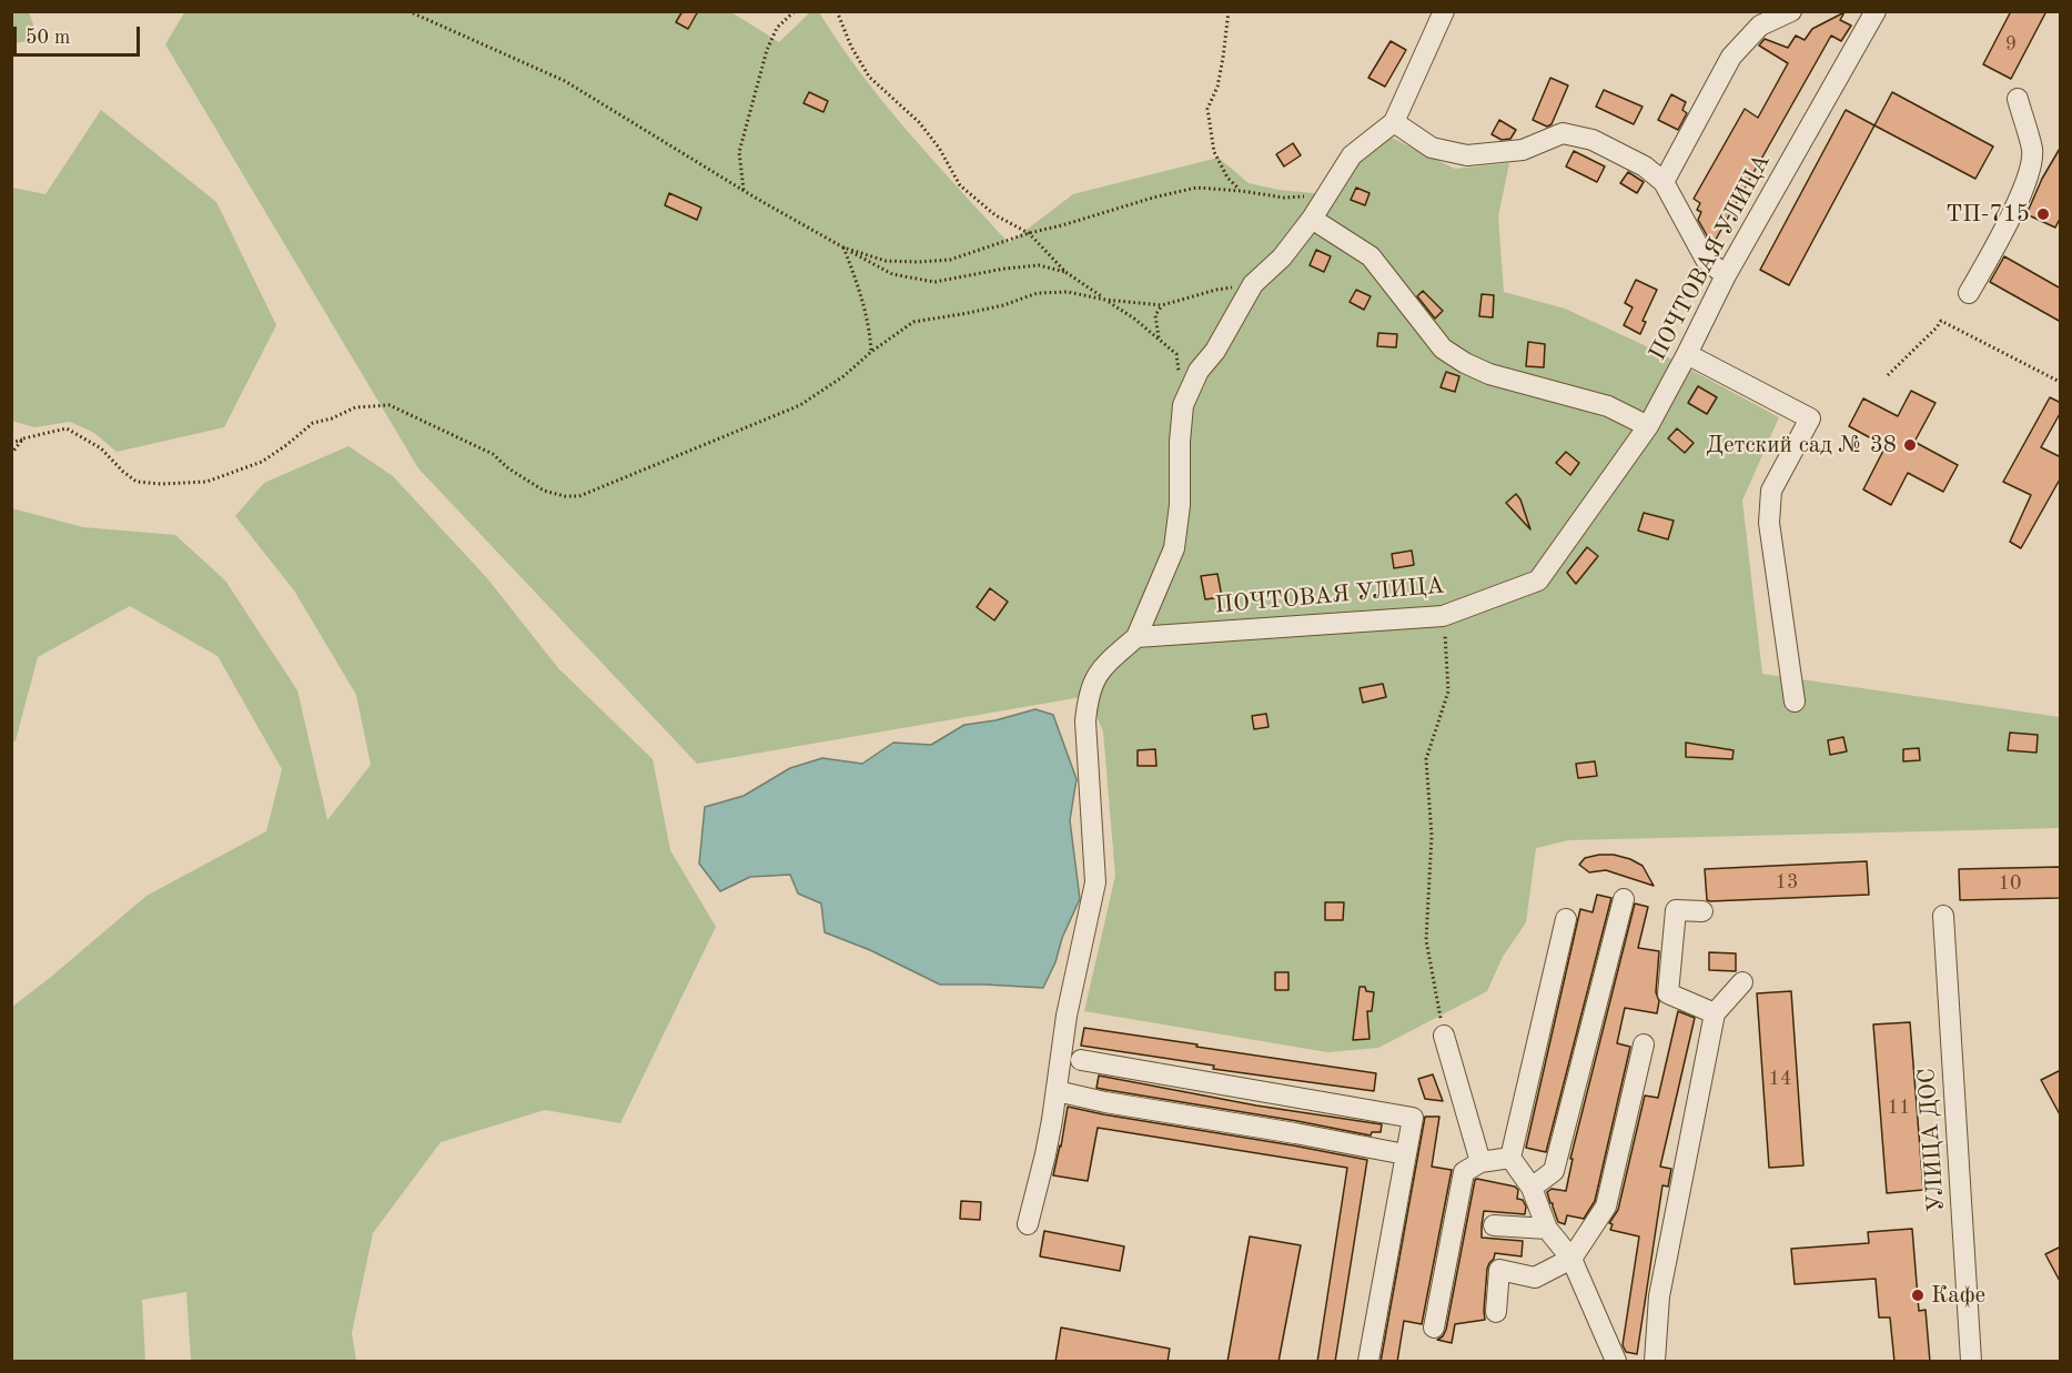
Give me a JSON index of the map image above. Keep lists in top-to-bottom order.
{
  "streets": {
    "street": ["ПОЧТОВАЯ УЛИЦА", "УЛИЦА ДОС"]
  },
  "places": ["ТП-715", "Детский сад № 38", "Кафе"],
  "house_numbers": [
    "9",
    "13",
    "10",
    "14",
    "11"
  ],
  "scale_bar": "50 m"
}
